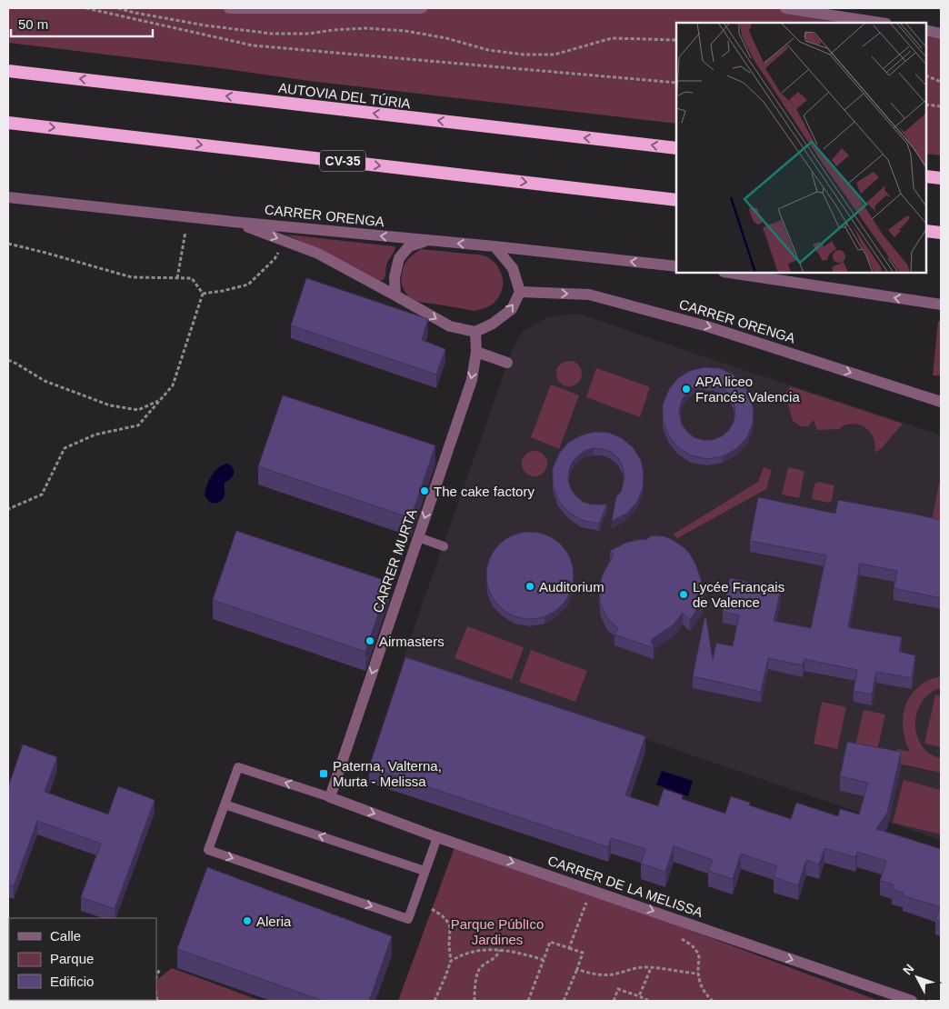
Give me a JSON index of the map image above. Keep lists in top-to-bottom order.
{
  "streets": {
    "highway": ["AUTOVIA DEL TÚRIA", "CV-35"],
    "street": ["CARRER ORENGA", "CARRER MURTA", "CARRER DE LA MELISSA"]
  },
  "crossings": [
    ["CARRER ORENGA", "CARRER MURTA"],
    ["CARRER MURTA", "CARRER DE LA MELISSA"]
  ],
  "one_way": ["CARRER MURTA", "CARRER DE LA MELISSA"],
  "parks": ["Parque PúblIco Jardines"],
  "places": {
    "other": [
      "APA liceo Francés Valencia",
      "The cake factory",
      "Auditorium",
      "Lycée Français de Valence",
      "Airmasters",
      "Aleria"
    ],
    "transit": ["Paterna, Valterna, Murta - Melissa"]
  },
  "legend": ["Calle", "Parque", "Edificio"],
  "scale_bar": "50 m",
  "north": "top left"
}
